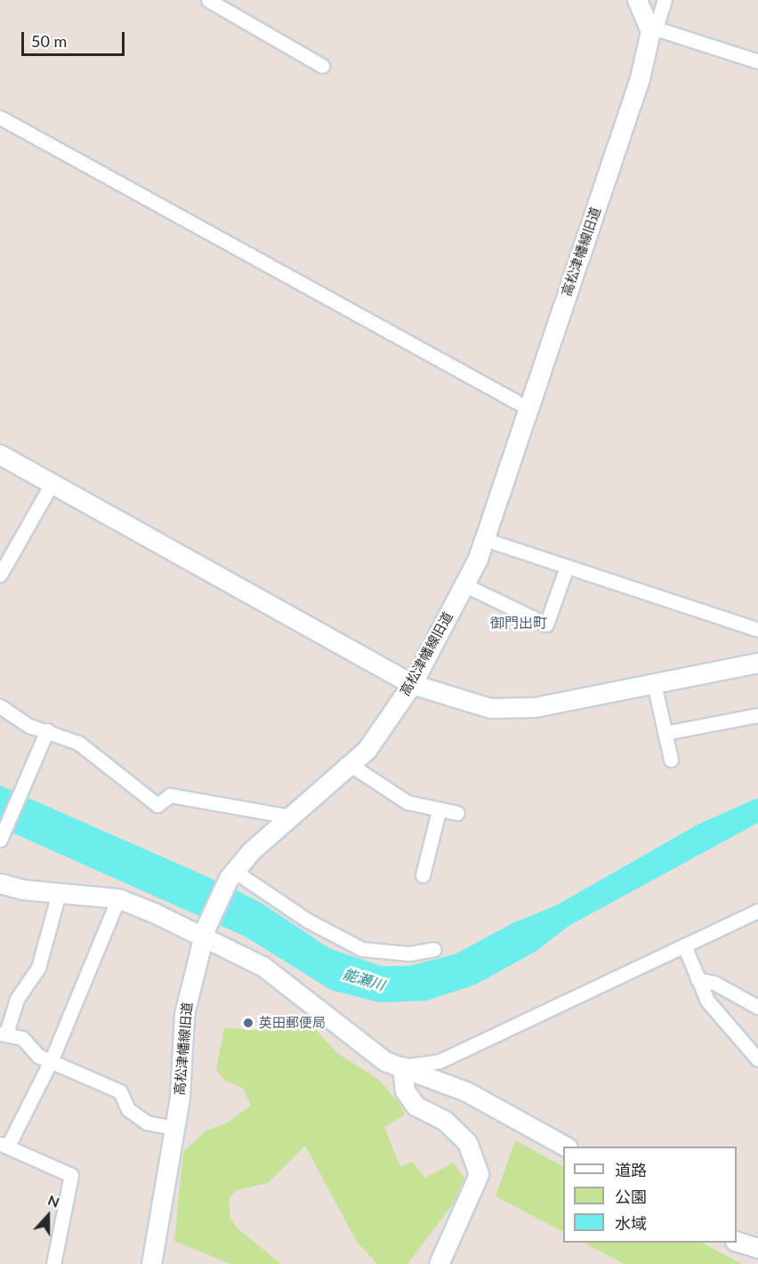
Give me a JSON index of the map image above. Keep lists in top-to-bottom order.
{
  "streets": {
    "street": ["高松津幡線旧道"]
  },
  "districts": ["御門出町"],
  "water": ["能瀬川"],
  "places": ["英田郵便局"],
  "legend": ["道路", "公園", "水域"],
  "scale_bar": "50 m",
  "north": "top"
}
